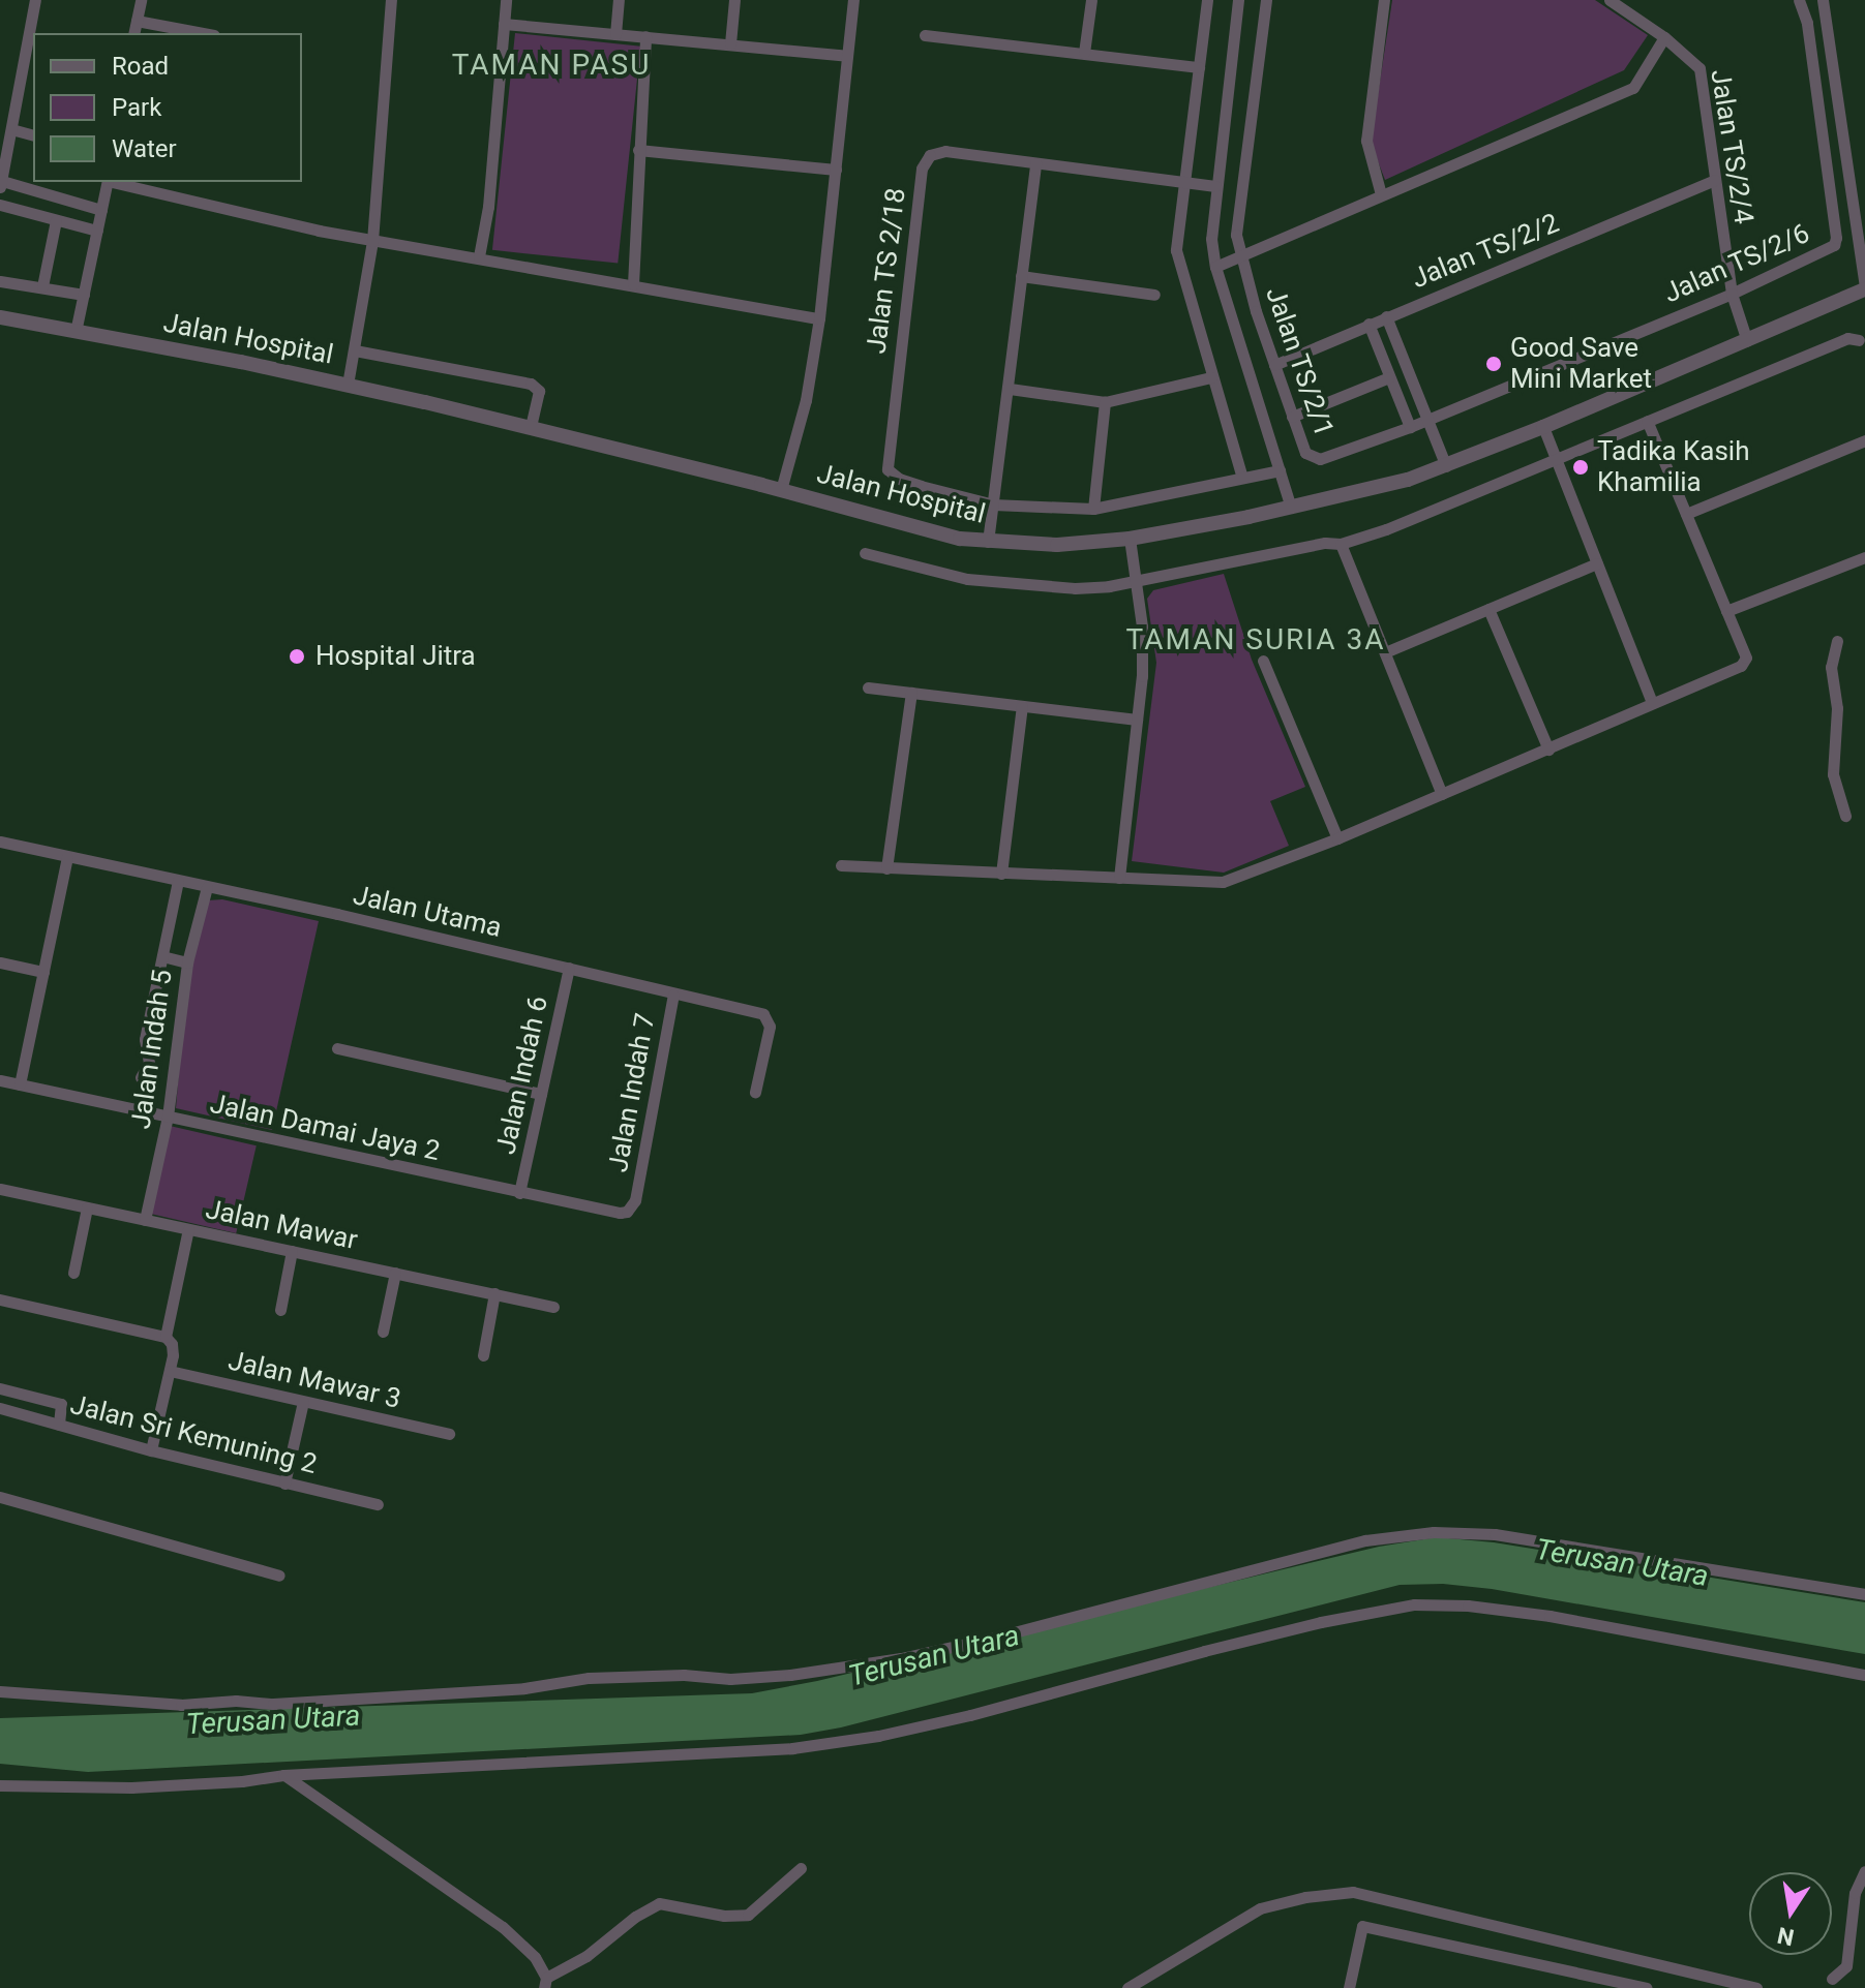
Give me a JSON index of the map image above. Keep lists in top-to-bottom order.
{
  "streets": {
    "street": [
      "Jalan TS/2/4",
      "Jalan TS/2/2",
      "Jalan TS/2/6",
      "Jalan TS 2/18",
      "Jalan Hospital",
      "Jalan TS/2/1",
      "Jalan Utama",
      "Jalan Indah 5",
      "Jalan Indah 6",
      "Jalan Indah 7",
      "Jalan Damai Jaya 2",
      "Jalan Mawar",
      "Jalan Mawar 3",
      "Jalan Sri Kemuning 2"
    ]
  },
  "crossings": [
    ["Jalan TS/2/4", "Jalan TS/2/2"],
    ["Jalan TS/2/4", "Jalan TS/2/6"],
    ["Jalan TS/2/4", "Jalan Hospital"],
    ["Jalan TS/2/2", "Jalan TS/2/1"],
    ["Jalan TS/2/6", "Jalan TS/2/1"],
    ["Jalan Utama", "Jalan Indah 5"],
    ["Jalan Utama", "Jalan Indah 6"],
    ["Jalan Utama", "Jalan Indah 7"],
    ["Jalan Indah 5", "Jalan Damai Jaya 2"],
    ["Jalan Indah 5", "Jalan Mawar"],
    ["Jalan Indah 6", "Jalan Damai Jaya 2"],
    ["Jalan Indah 7", "Jalan Damai Jaya 2"]
  ],
  "districts": ["TAMAN PASU", "TAMAN SURIA 3A"],
  "water": ["Terusan Utara"],
  "places": ["Good Save Mini Market", "Tadika Kasih Khamilia", "Hospital Jitra"],
  "legend": ["Road", "Park", "Water"],
  "north": "bottom"
}
